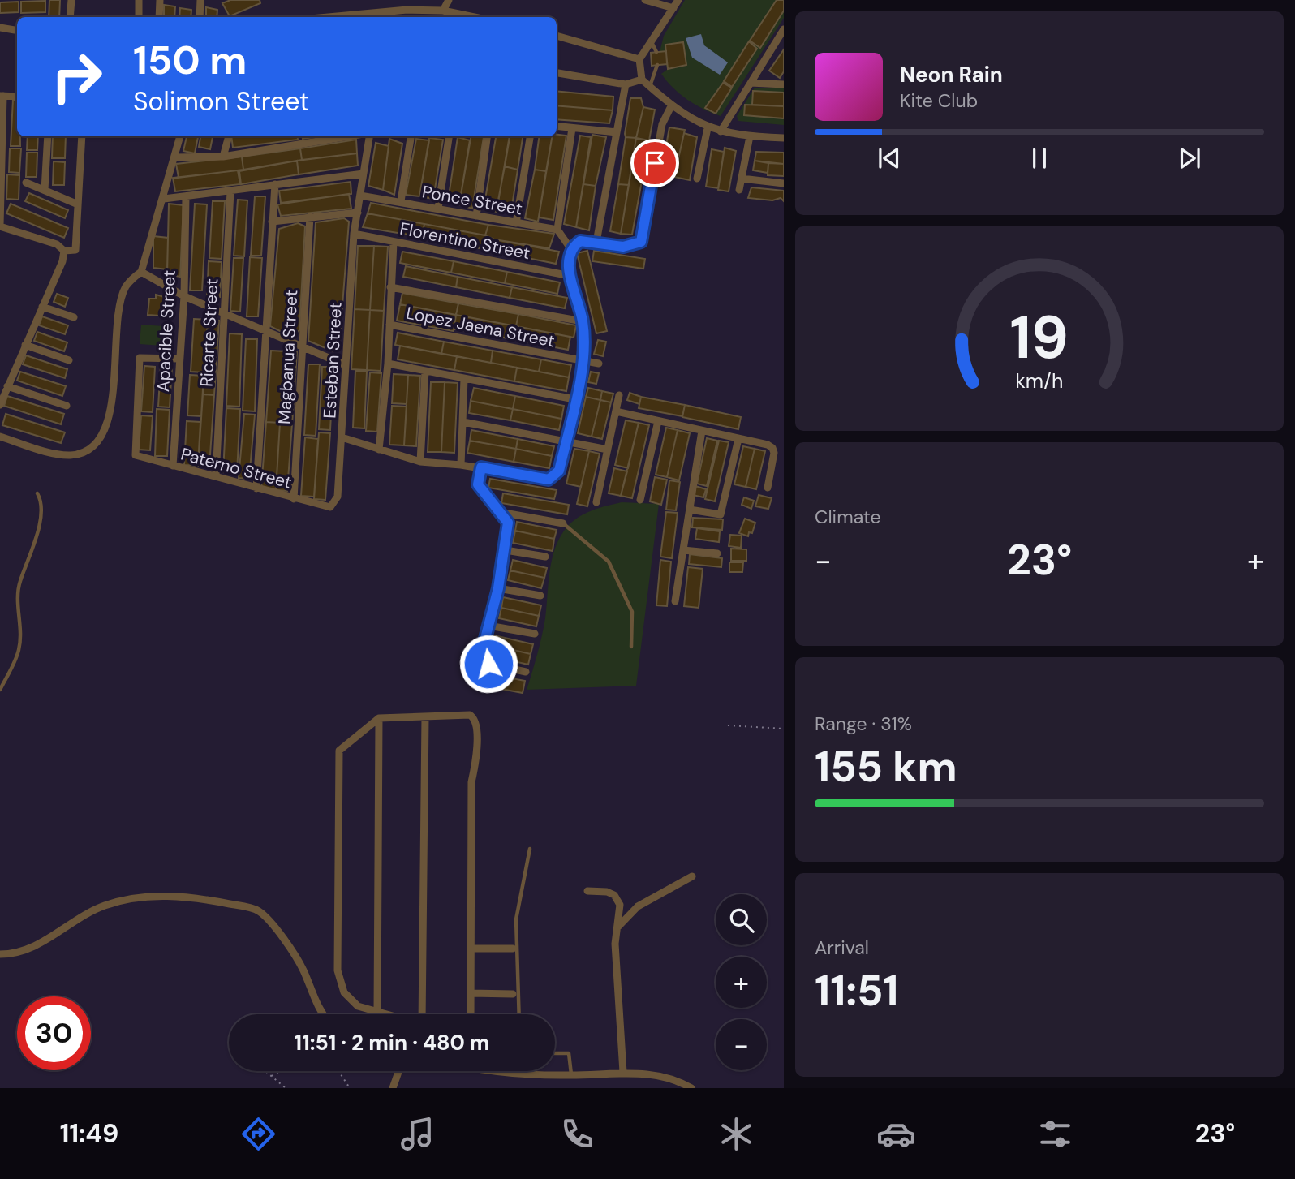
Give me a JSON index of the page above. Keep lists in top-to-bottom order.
{
  "streets": {
    "street": [
      "Ponce Street",
      "Florentino Street",
      "Lopez Jaena Street",
      "Apacible Street",
      "Ricarte Street",
      "Magbanua Street",
      "Esteban Street",
      "Paterno Street"
    ]
  },
  "crossings": [
    ["Ponce Street", "Esteban Street"],
    ["Florentino Street", "Esteban Street"],
    ["Apacible Street", "Paterno Street"],
    ["Ricarte Street", "Paterno Street"],
    ["Magbanua Street", "Paterno Street"],
    ["Esteban Street", "Paterno Street"]
  ],
  "page": {
    "turn": ["150 m", "Solimon Street"],
    "song": ["Neon Rain", "Kite Club"],
    "tile": [
      "Climate",
      ["Range · 31%", "155 km"],
      ["Arrival", "11:51"]
    ],
    "heat": ["−", "23°", "+"],
    "map_buttons": ["+", "−"],
    "limit": "30",
    "trip": "11:51 · 2 min · 480 m",
    "tabs": ["11:49", "23°"],
    "gauge": ["19", "km/h"]
  }
}
